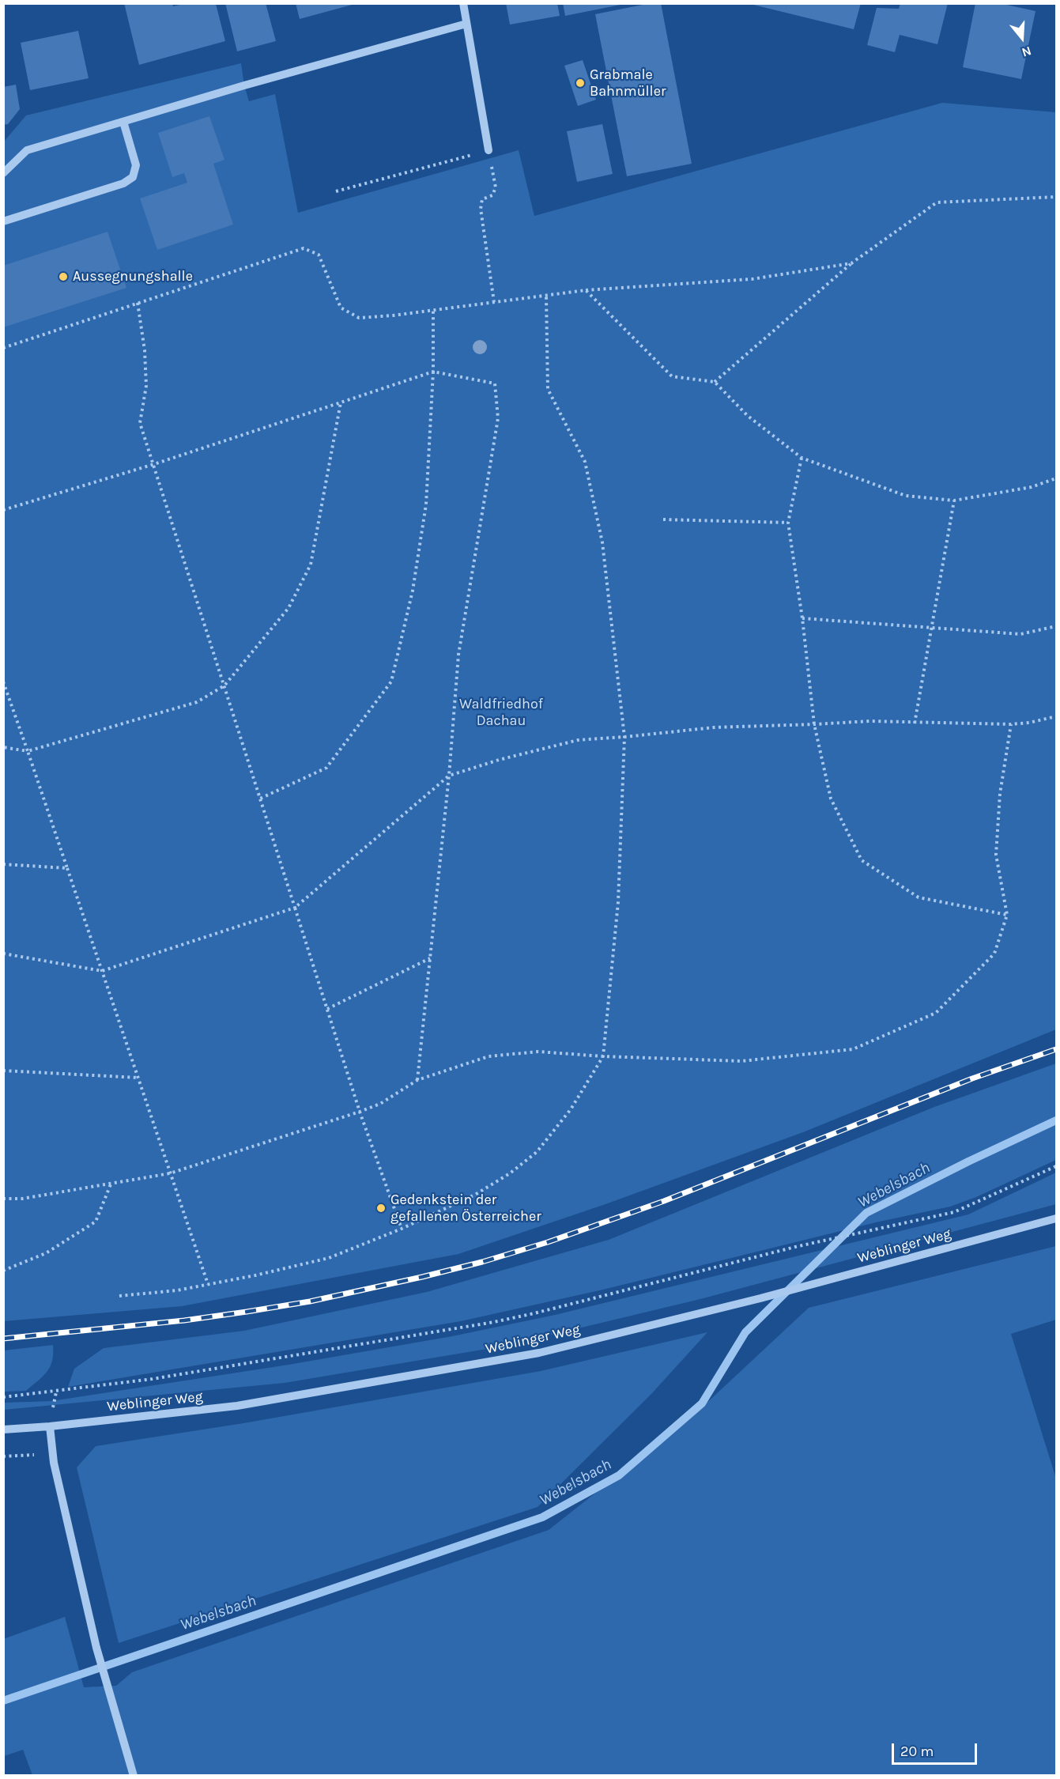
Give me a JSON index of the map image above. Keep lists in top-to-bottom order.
{
  "streets": {
    "street": ["Weblinger Weg"]
  },
  "water": ["Webelsbach"],
  "parks": ["Waldfriedhof Dachau"],
  "places": ["Grabmale Bahnmüller", "Aussegnungshalle", "Gedenkstein der gefallenen Österreicher"],
  "scale_bar": "20 m",
  "north": "bottom"
}
